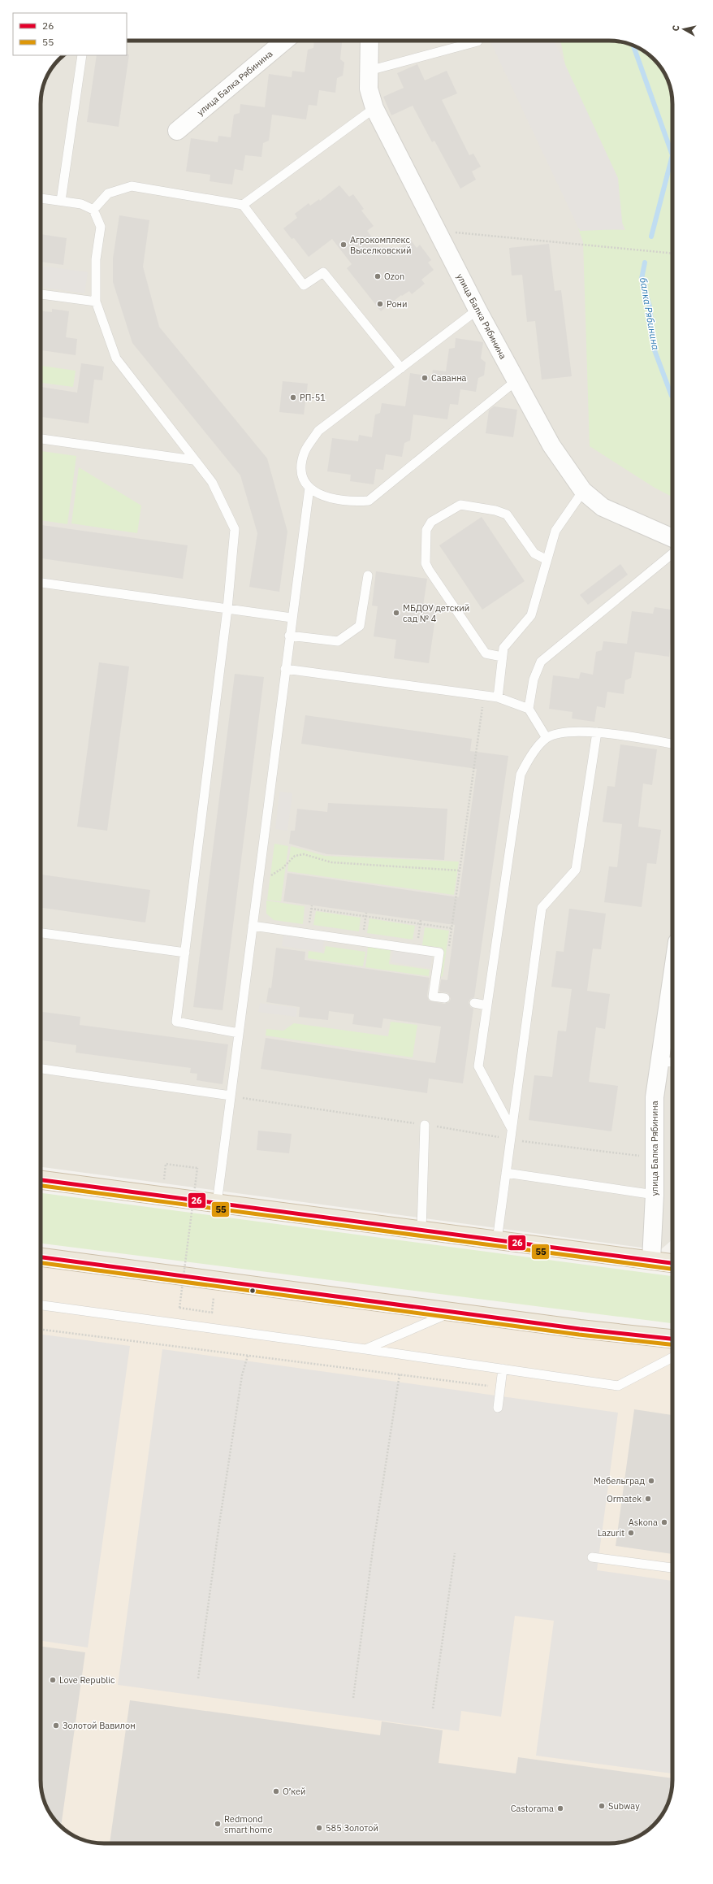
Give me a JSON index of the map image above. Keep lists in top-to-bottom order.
{
  "streets": {
    "street": ["улица Балка Рябинина"]
  },
  "water": ["балка Рябинина"],
  "places": [
    "Агрокомплекс Выселковский",
    "Ozon",
    "Рони",
    "Саванна",
    "РП-51",
    "МБДОУ детский сад № 4",
    "Мебельград",
    "Ormatek",
    "Askona",
    "Lazurit",
    "Love Republic",
    "Золотой Вавилон",
    "О’кей",
    "Subway",
    "Castorama",
    "Redmond smart home",
    "585 Золотой"
  ],
  "lines": ["transit line 26", "transit line 55"],
  "legend": ["26", "55"],
  "north": "left"
}
